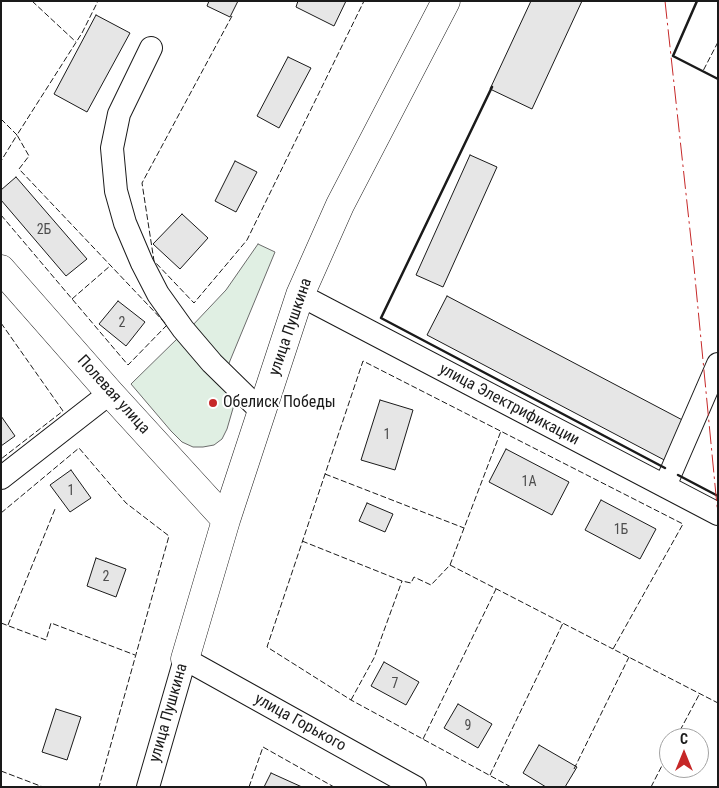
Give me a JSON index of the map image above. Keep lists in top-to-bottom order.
{
  "streets": {
    "main road": ["улица Пушкина", "Полевая улица"],
    "street": ["улица Электрификации", "улица Горького"]
  },
  "crossings": [
    ["улица Пушкина", "Полевая улица"],
    ["улица Пушкина", "улица Электрификации"],
    ["улица Пушкина", "улица Горького"]
  ],
  "places": ["Обелиск Победы"],
  "house_numbers": [
    "2Б",
    "2",
    "1",
    "1А",
    "1",
    "1Б",
    "2",
    "7",
    "9"
  ],
  "north": "top"
}
